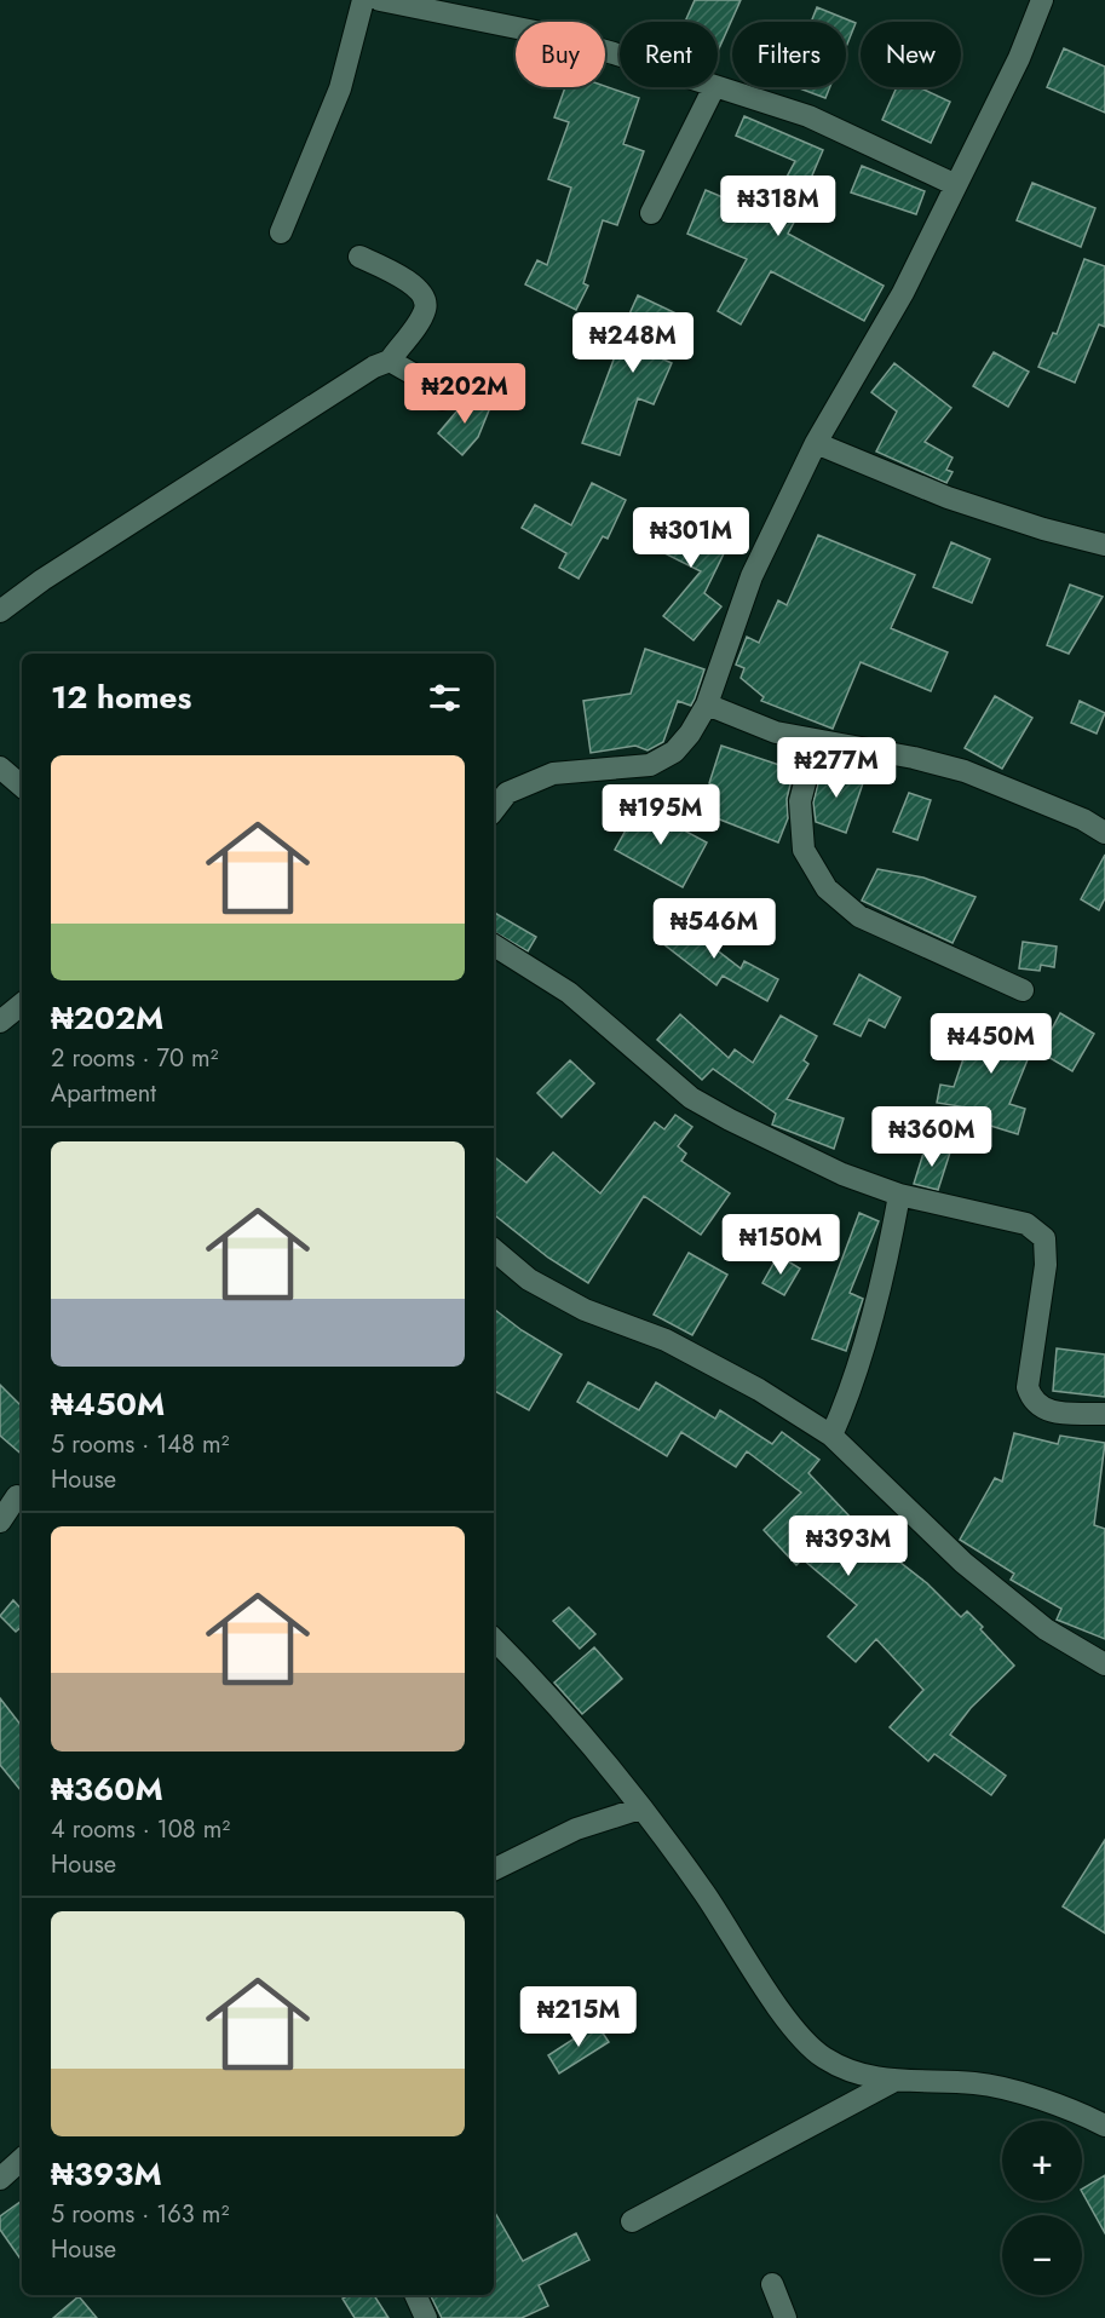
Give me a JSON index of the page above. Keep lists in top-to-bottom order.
{
  "page": {
    "chip": [
      "Buy",
      "Rent",
      "Filters",
      "New"
    ],
    "price": [
      "₦318M",
      "₦248M",
      "₦202M",
      "₦301M",
      "₦277M",
      "₦195M",
      "₦546M",
      "₦450M",
      "₦360M",
      "₦150M",
      "₦393M",
      "₦215M"
    ],
    "heading": "12 homes",
    "list": [
      {
        "name": "₦202M",
        "note": "2 rooms · 70 m² · Apartment"
      },
      {
        "name": "₦450M",
        "note": "5 rooms · 148 m² · House"
      },
      {
        "name": "₦360M",
        "note": "4 rooms · 108 m² · House"
      },
      {
        "name": "₦393M",
        "note": "5 rooms · 163 m² · House"
      }
    ],
    "map_buttons": ["+", "−"]
  }
}
